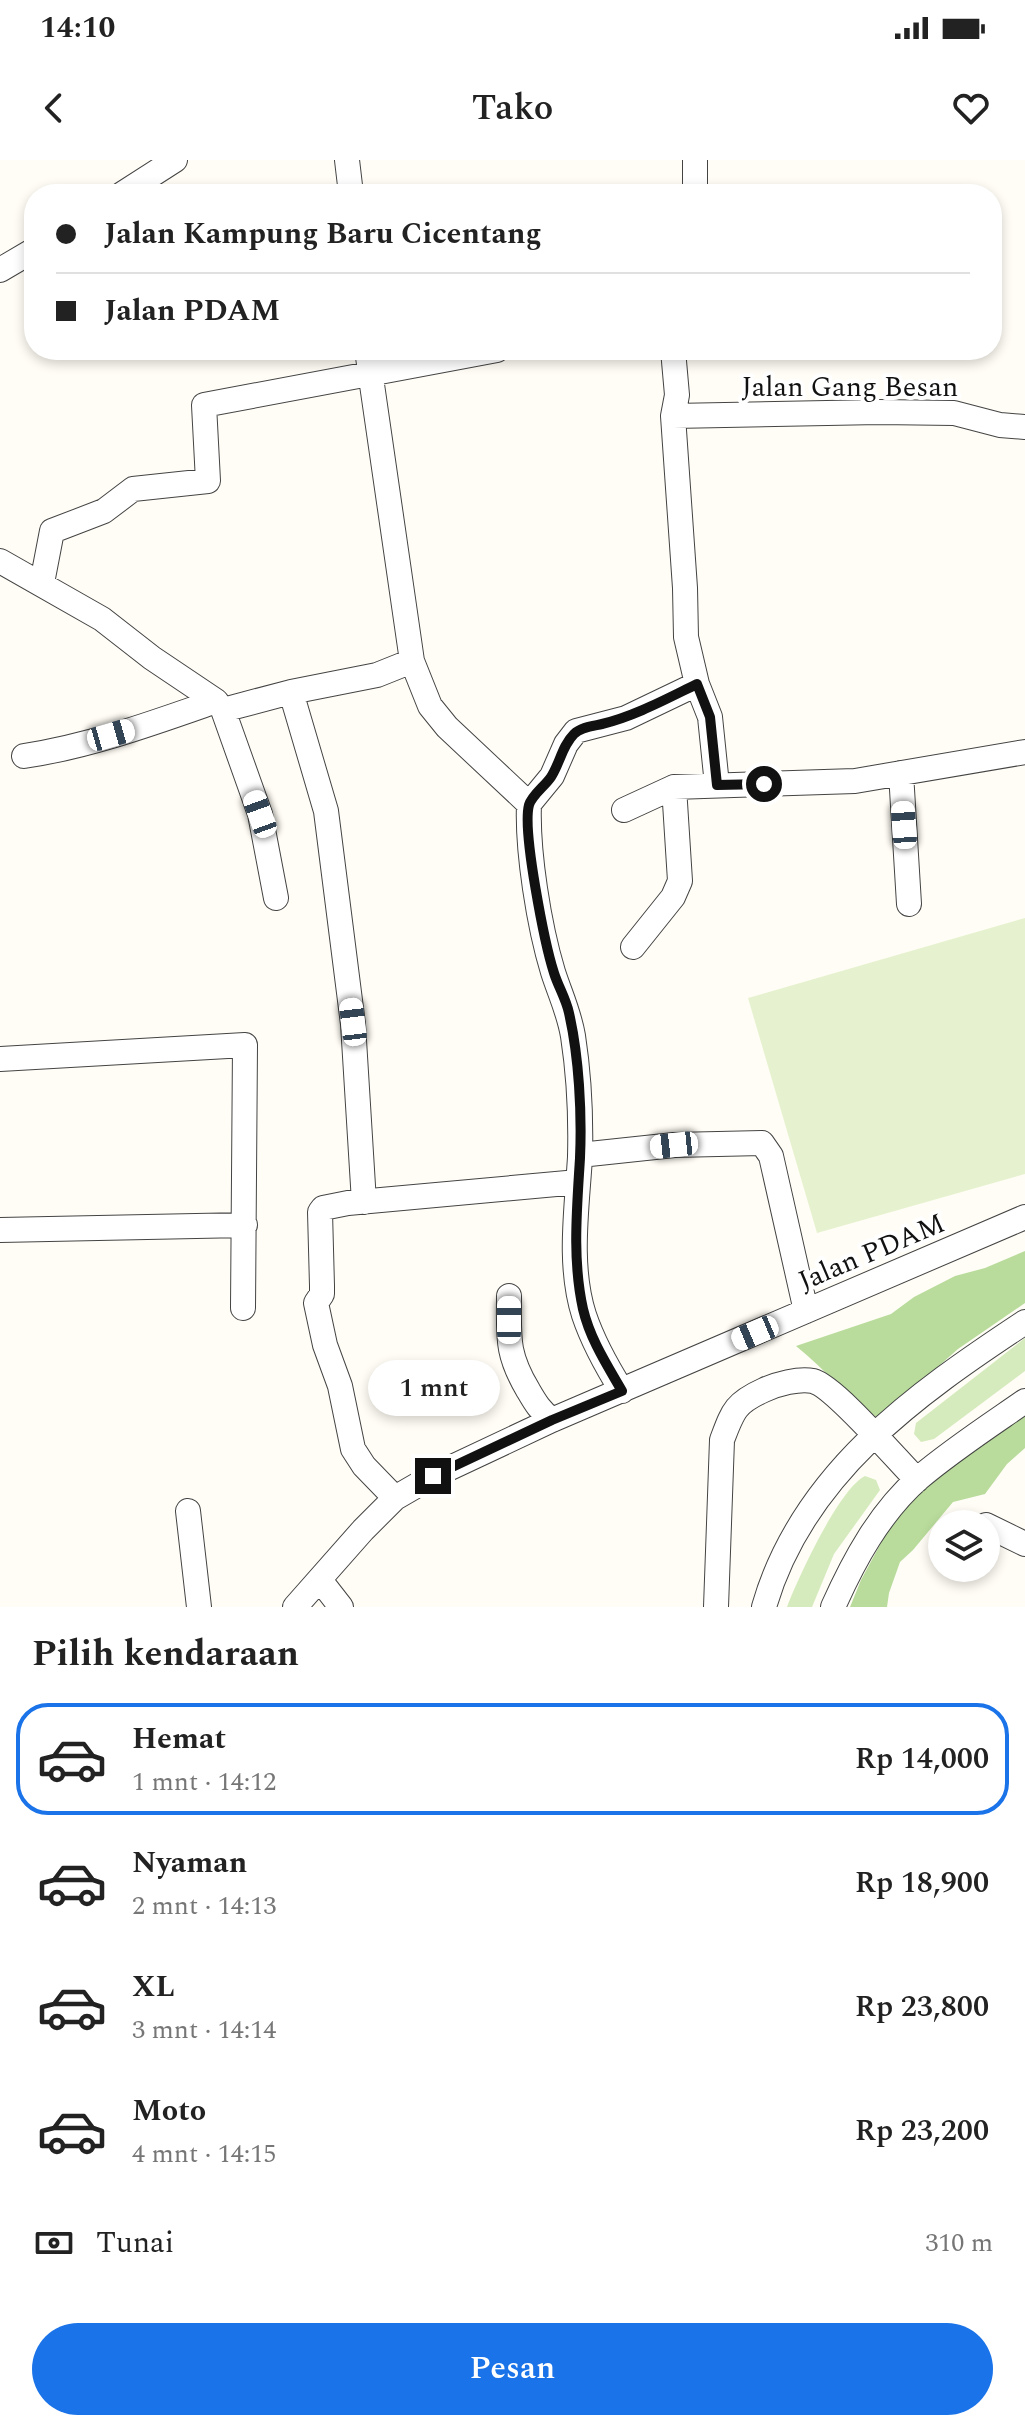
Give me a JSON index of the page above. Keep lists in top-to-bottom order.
{
  "streets": {
    "street": ["Jalan Gang Besan", "Jalan PDAM"]
  },
  "page": {
    "status": "14:10",
    "header": "Tako",
    "banner": ["Jalan Kampung Baru Cicentang", "Jalan PDAM"],
    "bubble": "1 mnt",
    "heading": "Pilih kendaraan",
    "list": [
      {
        "name": "Hemat",
        "note": "1 mnt · 14:12",
        "value": "Rp 14,000"
      },
      {
        "name": "Nyaman",
        "note": "2 mnt · 14:13",
        "value": "Rp 18,900"
      },
      {
        "name": "XL",
        "note": "3 mnt · 14:14",
        "value": "Rp 23,800"
      },
      {
        "name": "Moto",
        "note": "4 mnt · 14:15",
        "value": "Rp 23,200"
      }
    ],
    "pay": ["Tunai", "310 m"],
    "buttons": "Pesan"
  }
}
